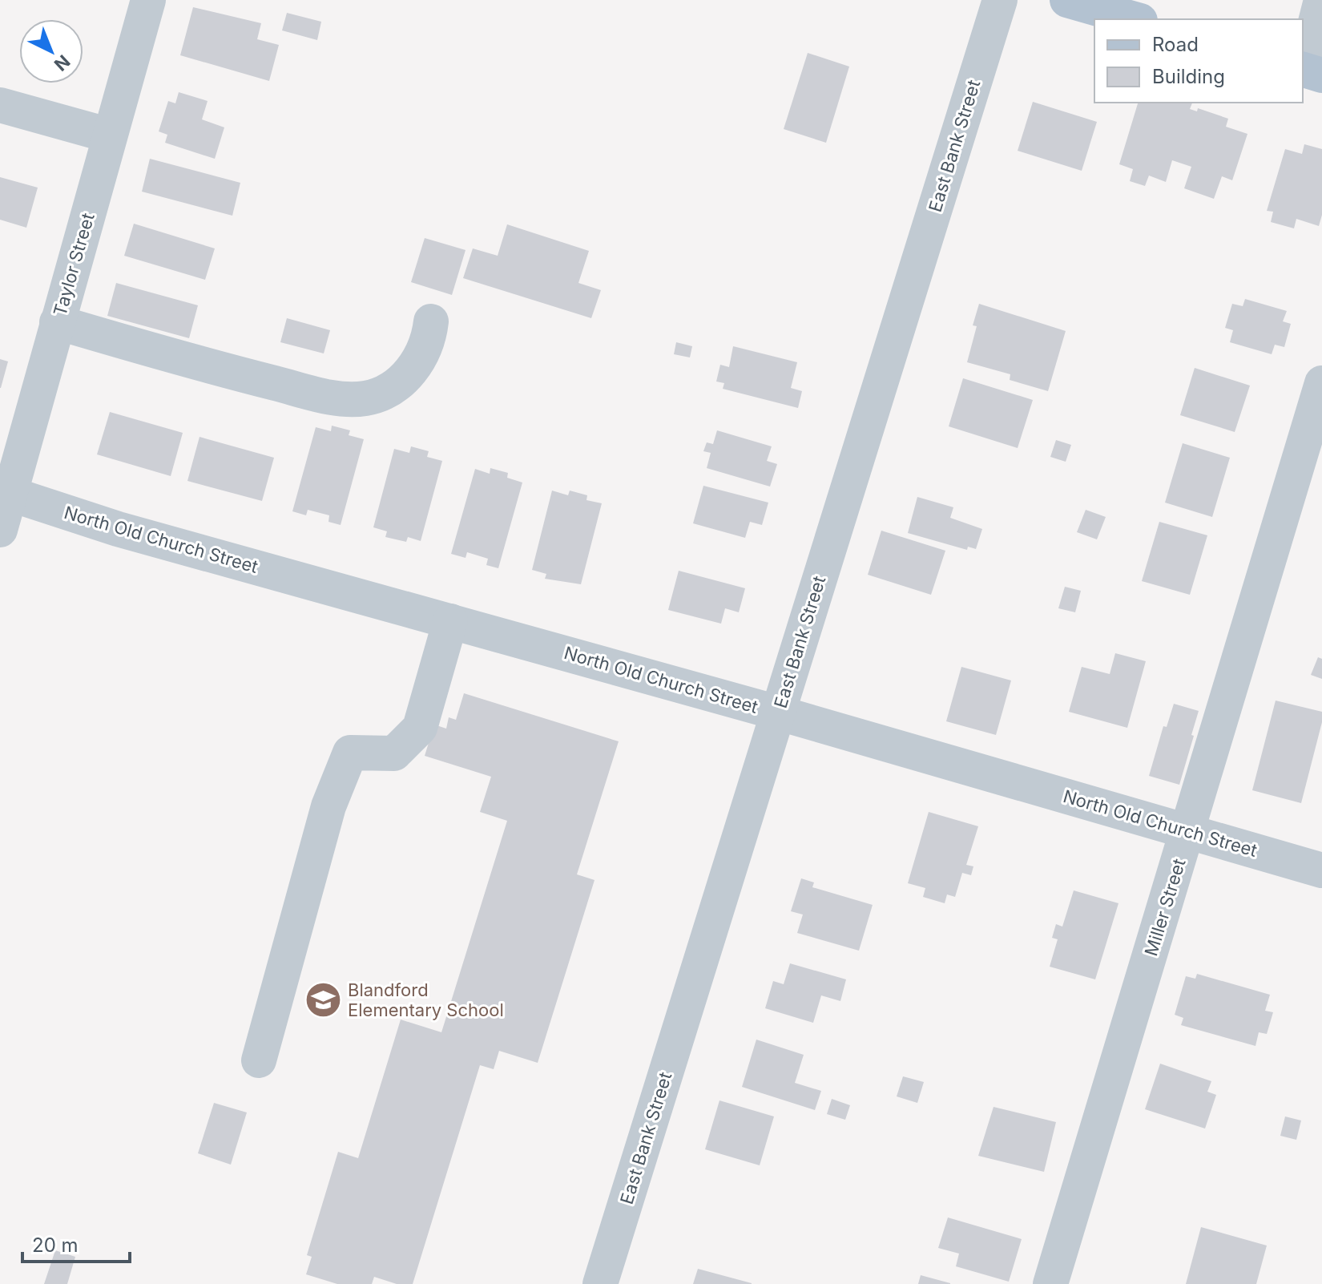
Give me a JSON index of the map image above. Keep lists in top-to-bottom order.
{
  "streets": {
    "street": [
      "East Bank Street",
      "Taylor Street",
      "North Old Church Street",
      "Miller Street"
    ]
  },
  "crossings": [
    ["East Bank Street", "North Old Church Street"],
    ["Taylor Street", "North Old Church Street"],
    ["North Old Church Street", "Miller Street"]
  ],
  "places": {
    "school or university": ["Blandford Elementary School"]
  },
  "legend": ["Road", "Building"],
  "scale_bar": "20 m",
  "north": "bottom right"
}
